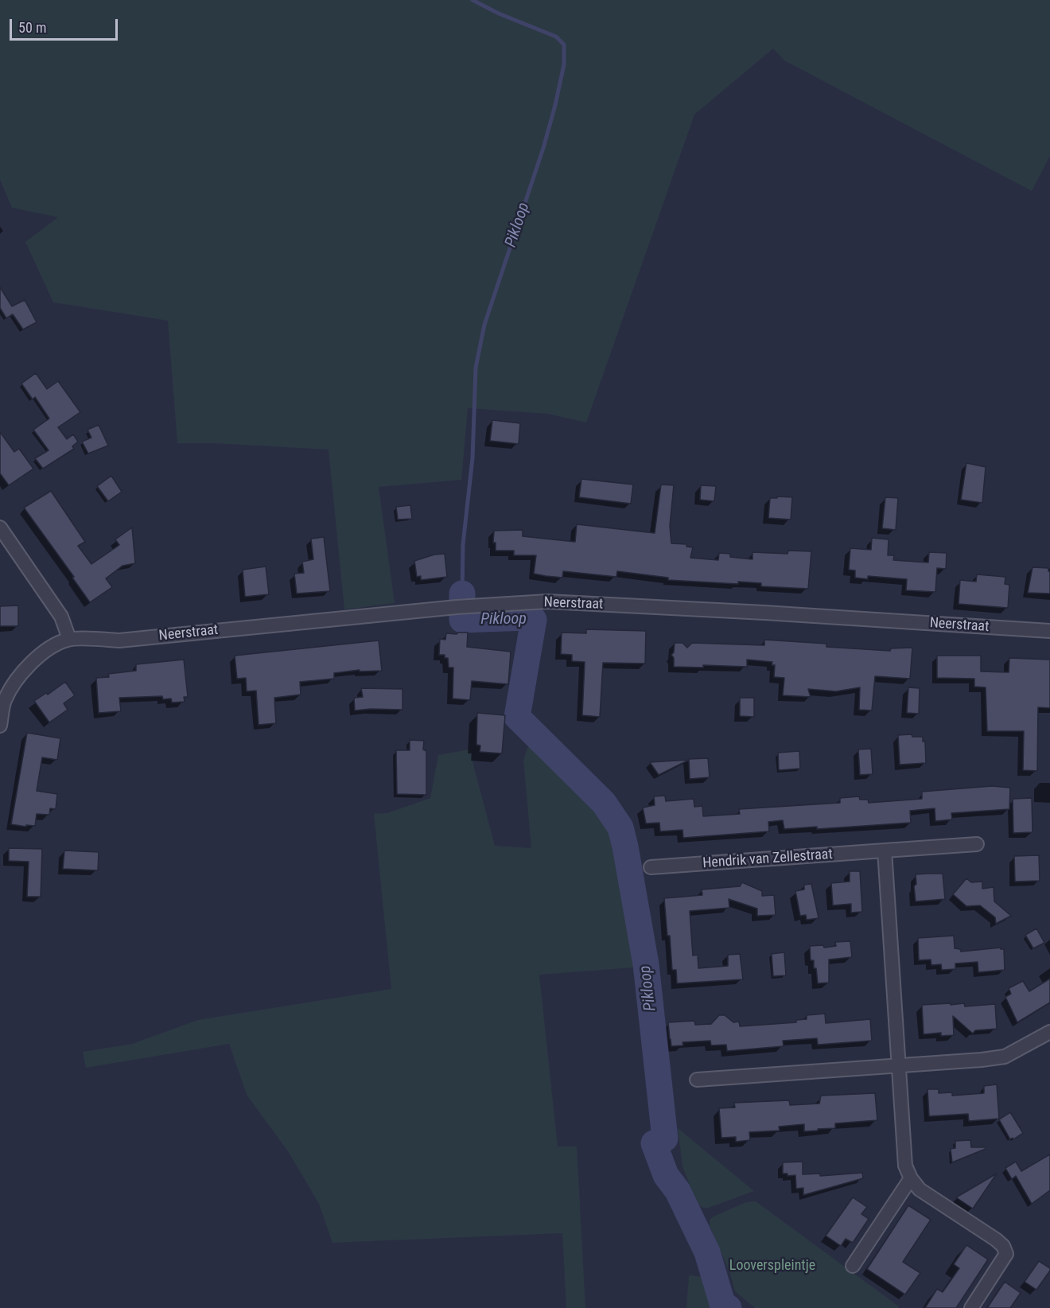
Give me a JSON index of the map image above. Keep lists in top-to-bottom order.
{
  "streets": {
    "street": ["Neerstraat", "Hendrik van Zellestraat"]
  },
  "water": ["Pikloop"],
  "parks": ["Looverspleintje"],
  "scale_bar": "50 m"
}
